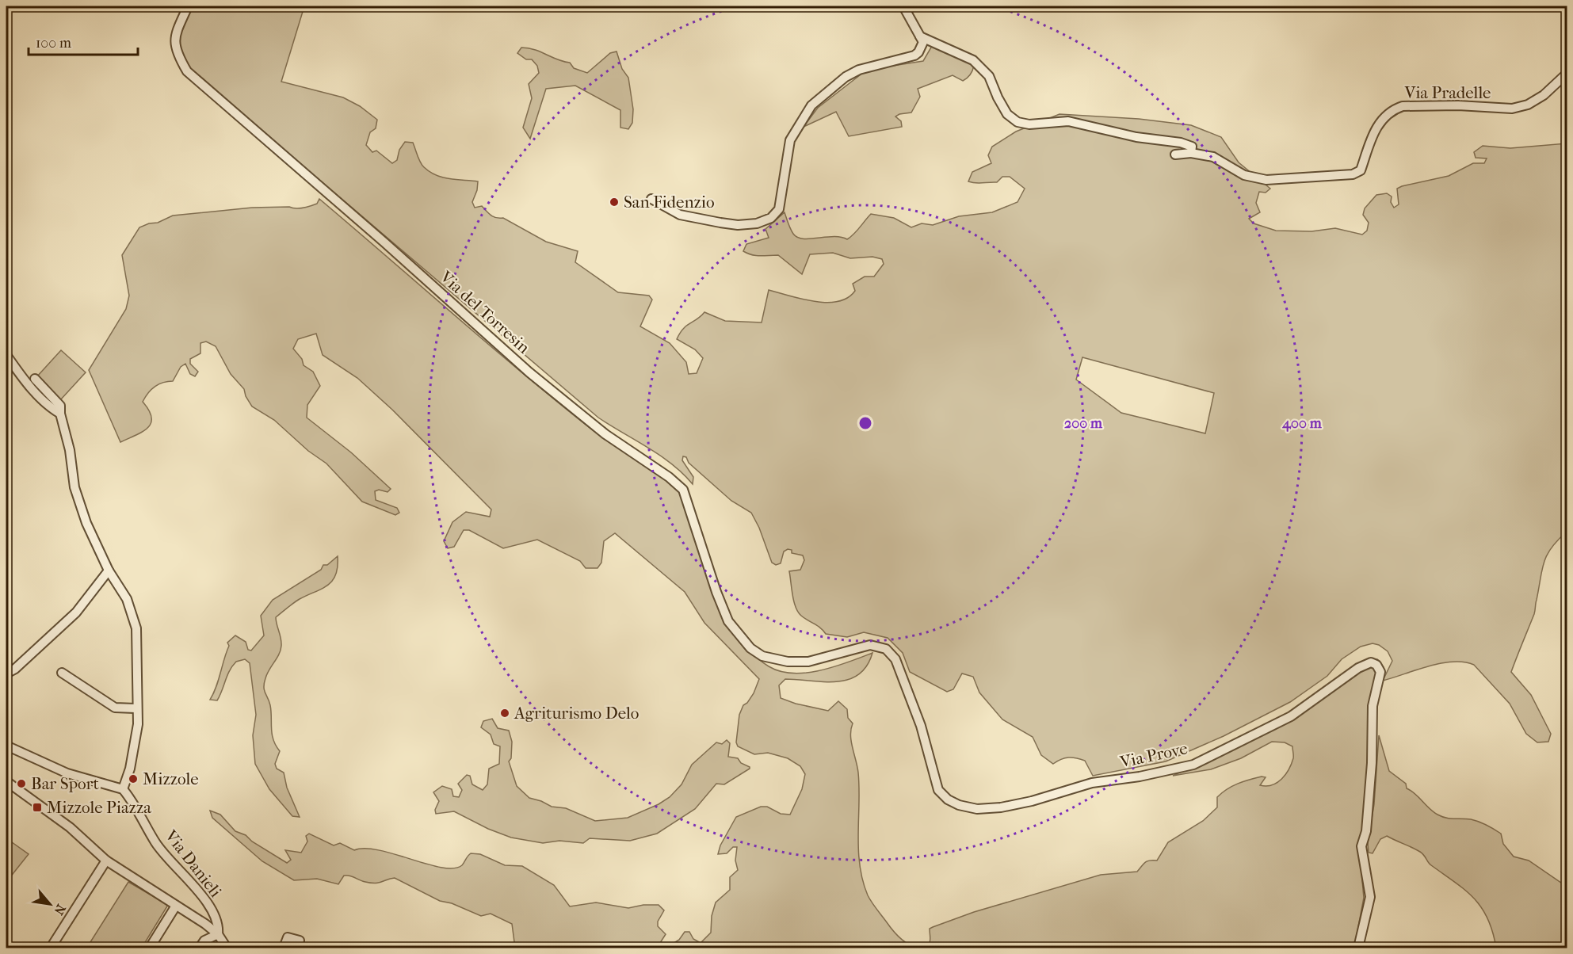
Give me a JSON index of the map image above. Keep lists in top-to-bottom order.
{
  "streets": {
    "street": [
      "Via Pradelle",
      "Via del Torresin",
      "Via Prove",
      "Via Danieli"
    ]
  },
  "crossings": [
    ["Via del Torresin", "Via Prove"]
  ],
  "places": {
    "other": [
      "San Fidenzio",
      "Agriturismo Delo",
      "Mizzole",
      "Bar Sport"
    ],
    "transit": ["Mizzole Piazza"]
  },
  "scale_bar": "100 m",
  "north": "bottom right",
  "rings": ["200 m", "400 m"]
}
